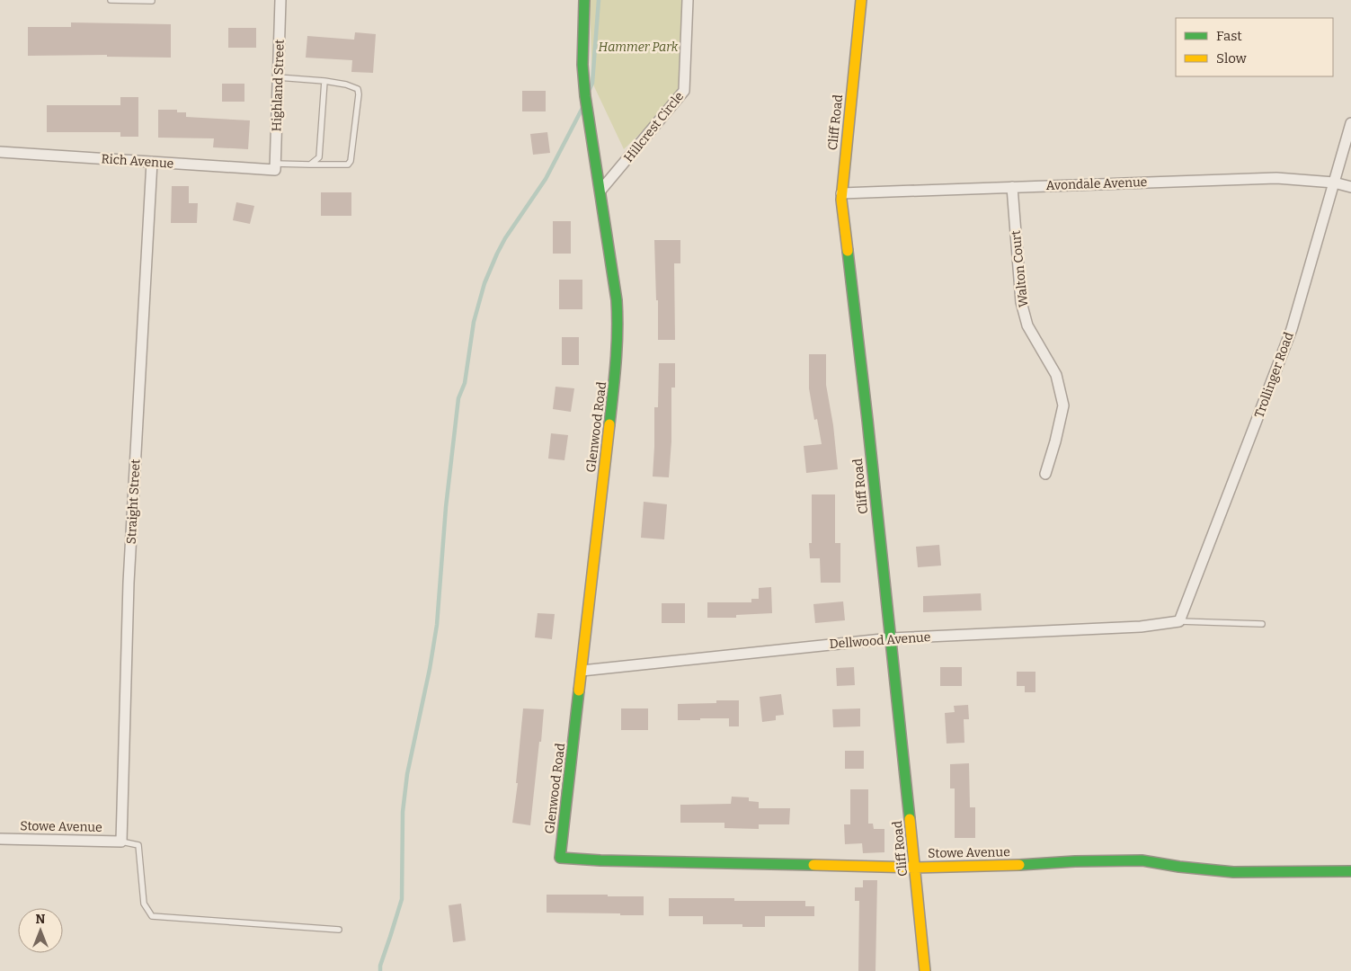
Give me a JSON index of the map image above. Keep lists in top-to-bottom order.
{
  "streets": {
    "street": [
      "Highland Street",
      "Cliff Road",
      "Hillcrest Circle",
      "Rich Avenue",
      "Avondale Avenue",
      "Walton Court",
      "Trollinger Road",
      "Glenwood Road",
      "Straight Street",
      "Dellwood Avenue",
      "Stowe Avenue"
    ]
  },
  "crossings": [
    ["Highland Street", "Rich Avenue"],
    ["Cliff Road", "Avondale Avenue"],
    ["Cliff Road", "Dellwood Avenue"],
    ["Cliff Road", "Stowe Avenue"],
    ["Hillcrest Circle", "Glenwood Road"],
    ["Rich Avenue", "Straight Street"],
    ["Avondale Avenue", "Walton Court"],
    ["Avondale Avenue", "Trollinger Road"],
    ["Trollinger Road", "Dellwood Avenue"],
    ["Glenwood Road", "Dellwood Avenue"],
    ["Glenwood Road", "Stowe Avenue"],
    ["Straight Street", "Stowe Avenue"]
  ],
  "parks": ["Hammer Park"],
  "legend": ["Fast", "Slow"],
  "north": "top"
}
